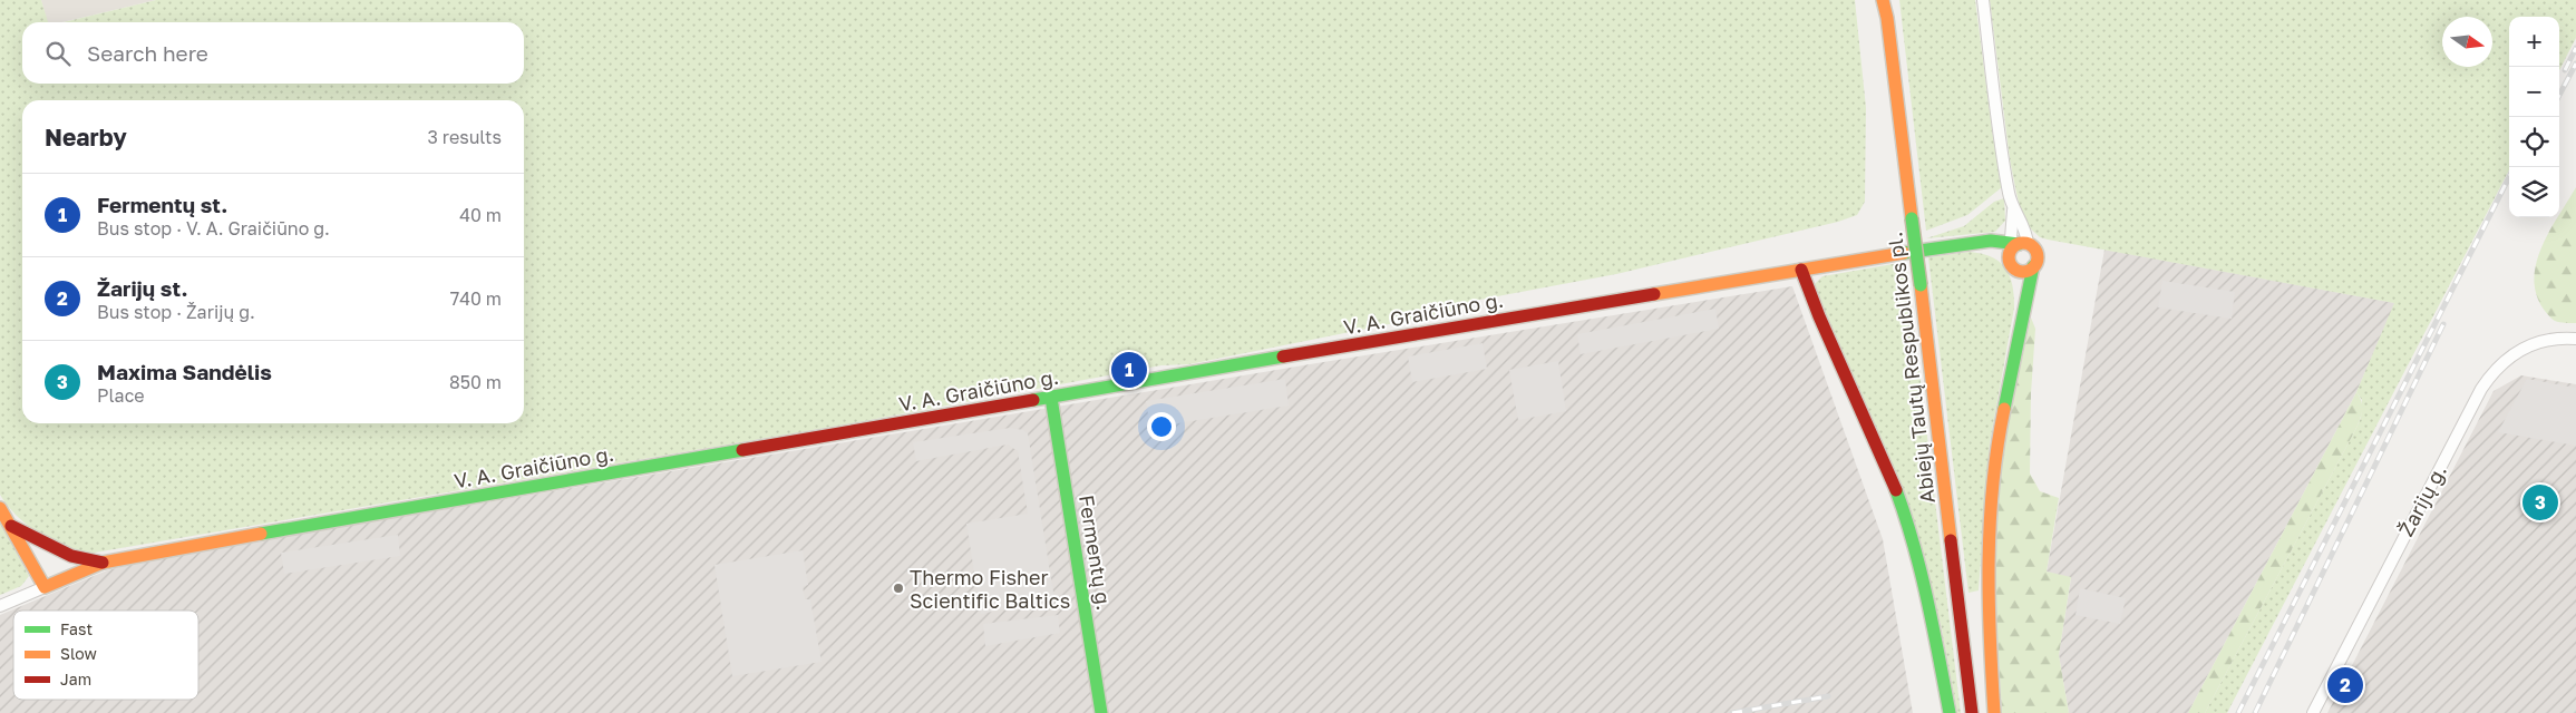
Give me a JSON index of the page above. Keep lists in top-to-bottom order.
{
  "streets": {
    "main road": ["V. A. Graičiūno g.", "Abiejų Tautų Respublikos pl.", "Fermentų g."],
    "street": ["Žarijų g."]
  },
  "crossings": [
    ["V. A. Graičiūno g.", "Fermentų g."]
  ],
  "places": ["Thermo Fisher Scientific Baltics"],
  "legend": ["Fast", "Slow", "Jam"],
  "north": "right",
  "page": {
    "map_buttons": ["+", "−"],
    "search": "Search here",
    "heading": ["Nearby", "3 results"],
    "list": [
      {
        "mark": "1",
        "name": "Fermentų st.",
        "note": "Bus stop · V. A. Graičiūno g.",
        "value": "40 m"
      },
      {
        "mark": "2",
        "name": "Žarijų st.",
        "note": "Bus stop · Žarijų g.",
        "value": "740 m"
      },
      {
        "mark": "3",
        "name": "Maxima Sandėlis",
        "note": "Place",
        "value": "850 m"
      }
    ],
    "pins": ["1", "3", "2"]
  }
}
